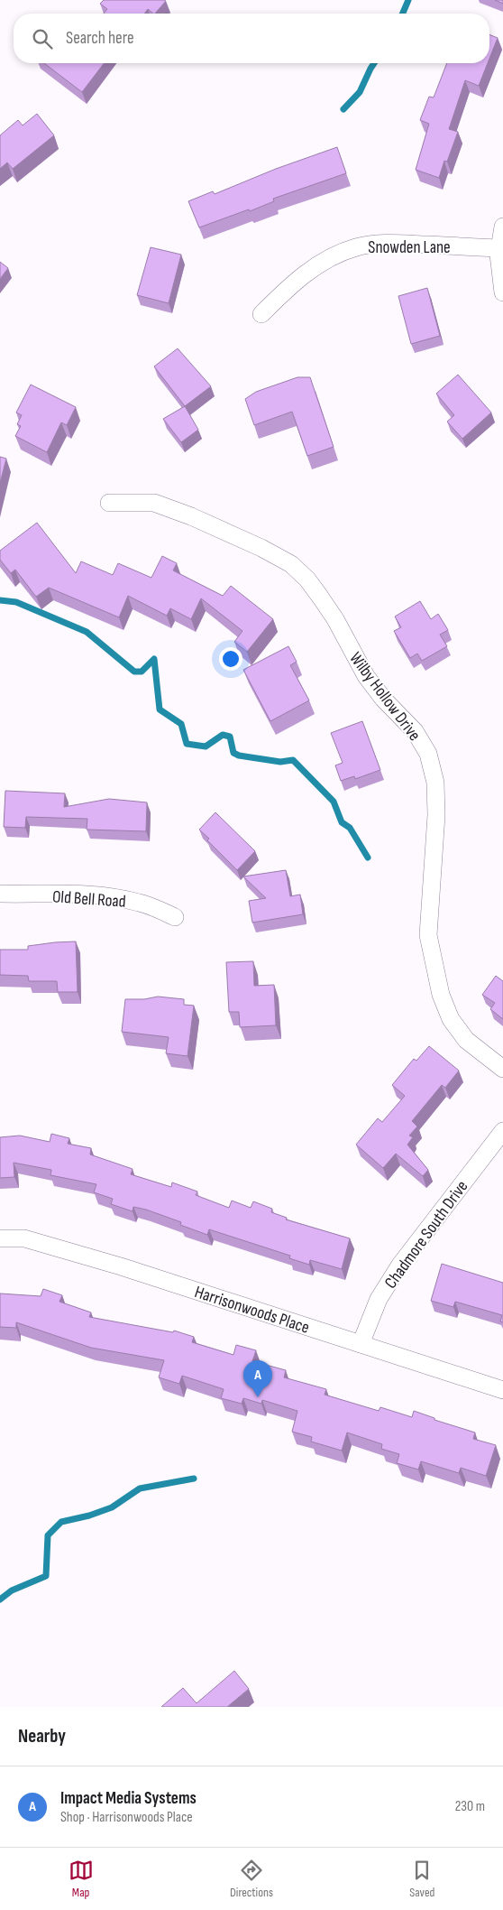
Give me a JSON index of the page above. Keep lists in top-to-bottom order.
{
  "streets": {
    "street": [
      "Snowden Lane",
      "Wilby Hollow Drive",
      "Old Bell Road",
      "Chadmore South Drive",
      "Harrisonwoods Place"
    ]
  },
  "crossings": [
    ["Chadmore South Drive", "Harrisonwoods Place"]
  ],
  "page": {
    "search": "Search here",
    "pins": "A",
    "heading": "Nearby",
    "list": [
      {
        "mark": "A",
        "name": "Impact Media Systems",
        "note": "Shop · Harrisonwoods Place",
        "value": "230 m"
      }
    ],
    "nav": ["Map", "Directions", "Saved"]
  }
}
